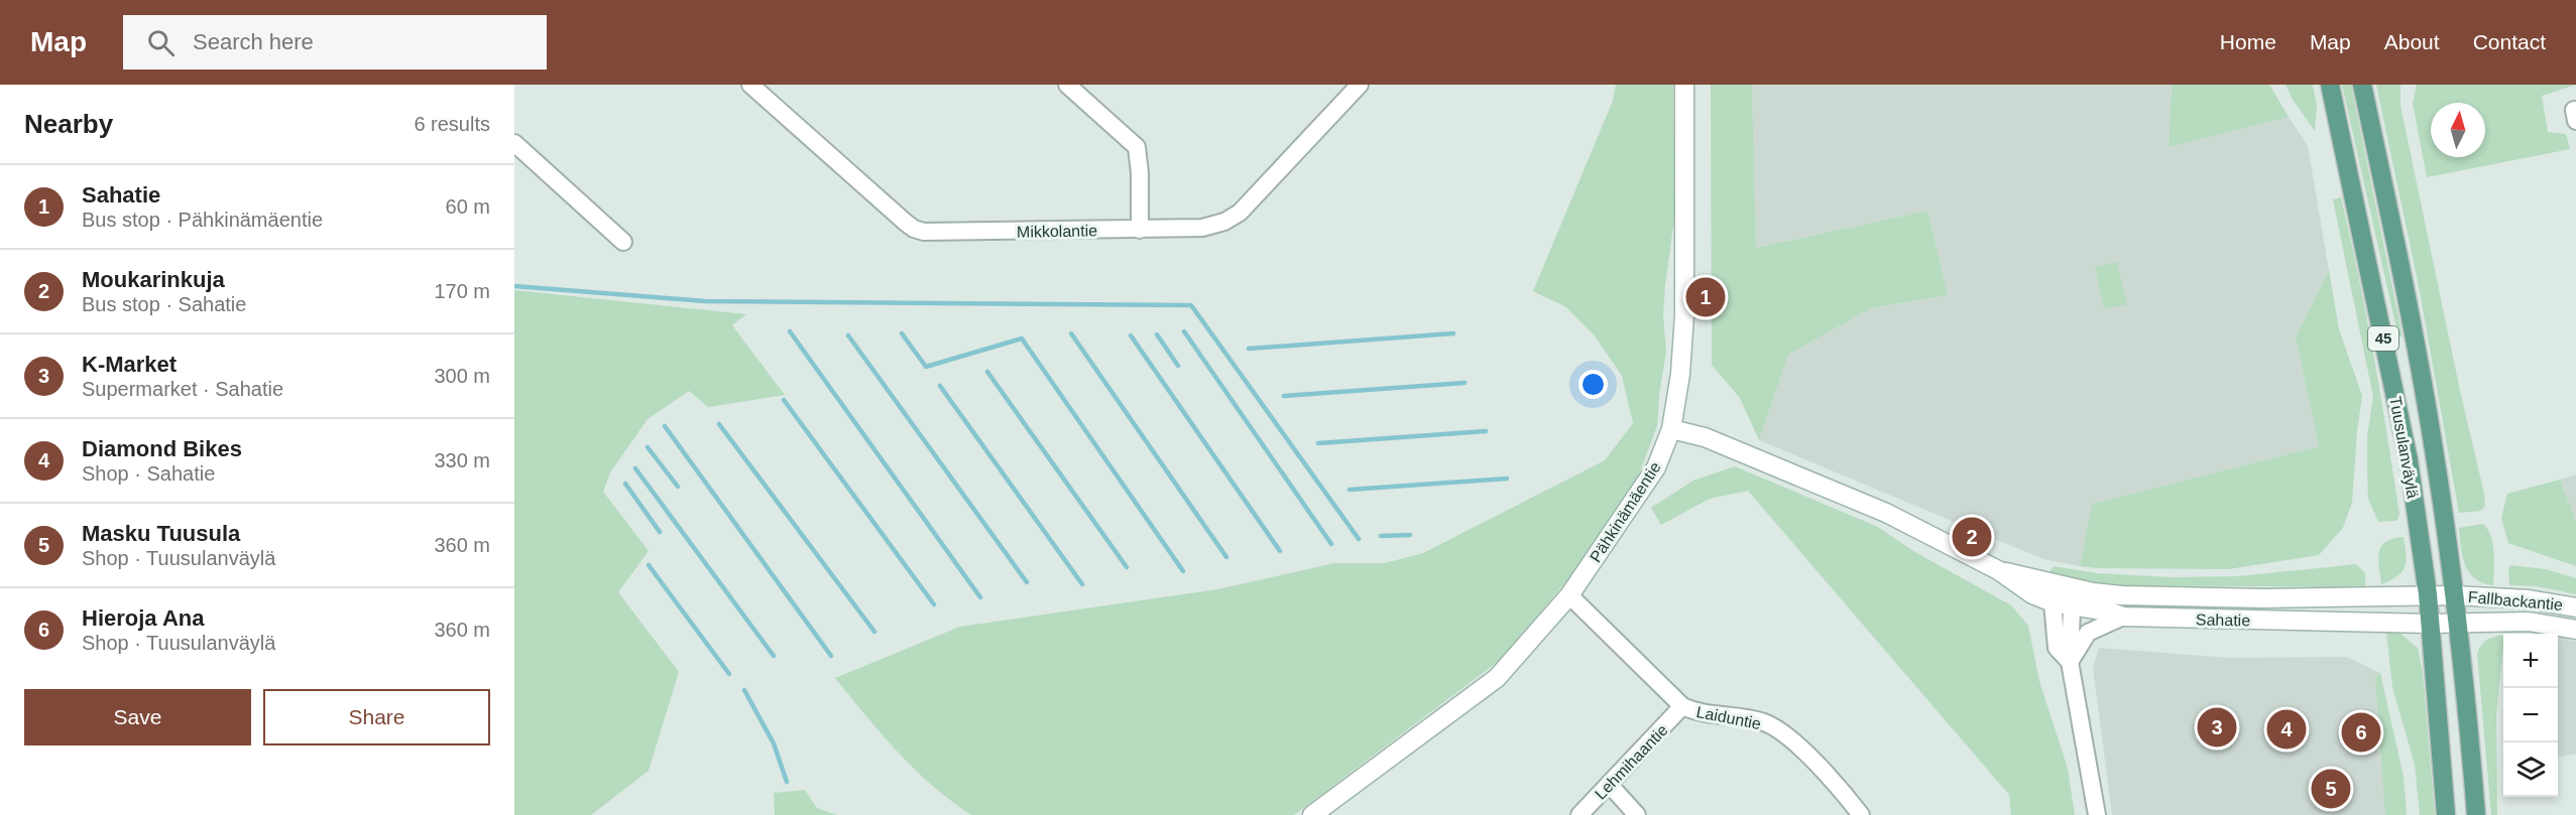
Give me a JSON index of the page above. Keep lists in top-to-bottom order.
{
  "streets": {
    "main road": ["45", "Tuusulanväylä"],
    "street": [
      "Mikkolantie",
      "Pähkinämäentie",
      "Fallbackantie",
      "Sahatie",
      "Laiduntie",
      "Lehmihaantie"
    ]
  },
  "crossings": [
    ["Tuusulanväylä", "Fallbackantie"],
    ["Tuusulanväylä", "Sahatie"],
    ["Pähkinämäentie", "Sahatie"],
    ["Pähkinämäentie", "Laiduntie"],
    ["Fallbackantie", "Sahatie"],
    ["Laiduntie", "Lehmihaantie"]
  ],
  "north": "top",
  "page": {
    "header": "Map",
    "search": "Search here",
    "nav": [
      "Home",
      "Map",
      "About",
      "Contact"
    ],
    "heading": ["Nearby", "6 results"],
    "list": [
      {
        "mark": "1",
        "name": "Sahatie",
        "note": "Bus stop · Pähkinämäentie",
        "value": "60 m"
      },
      {
        "mark": "2",
        "name": "Moukarinkuja",
        "note": "Bus stop · Sahatie",
        "value": "170 m"
      },
      {
        "mark": "3",
        "name": "K-Market",
        "note": "Supermarket · Sahatie",
        "value": "300 m"
      },
      {
        "mark": "4",
        "name": "Diamond Bikes",
        "note": "Shop · Sahatie",
        "value": "330 m"
      },
      {
        "mark": "5",
        "name": "Masku Tuusula",
        "note": "Shop · Tuusulanväylä",
        "value": "360 m"
      },
      {
        "mark": "6",
        "name": "Hieroja Ana",
        "note": "Shop · Tuusulanväylä",
        "value": "360 m"
      }
    ],
    "pins": [
      "1",
      "2",
      "3",
      "4",
      "6",
      "5"
    ],
    "map_buttons": ["+", "−"],
    "buttons": ["Save", "Share"]
  }
}
